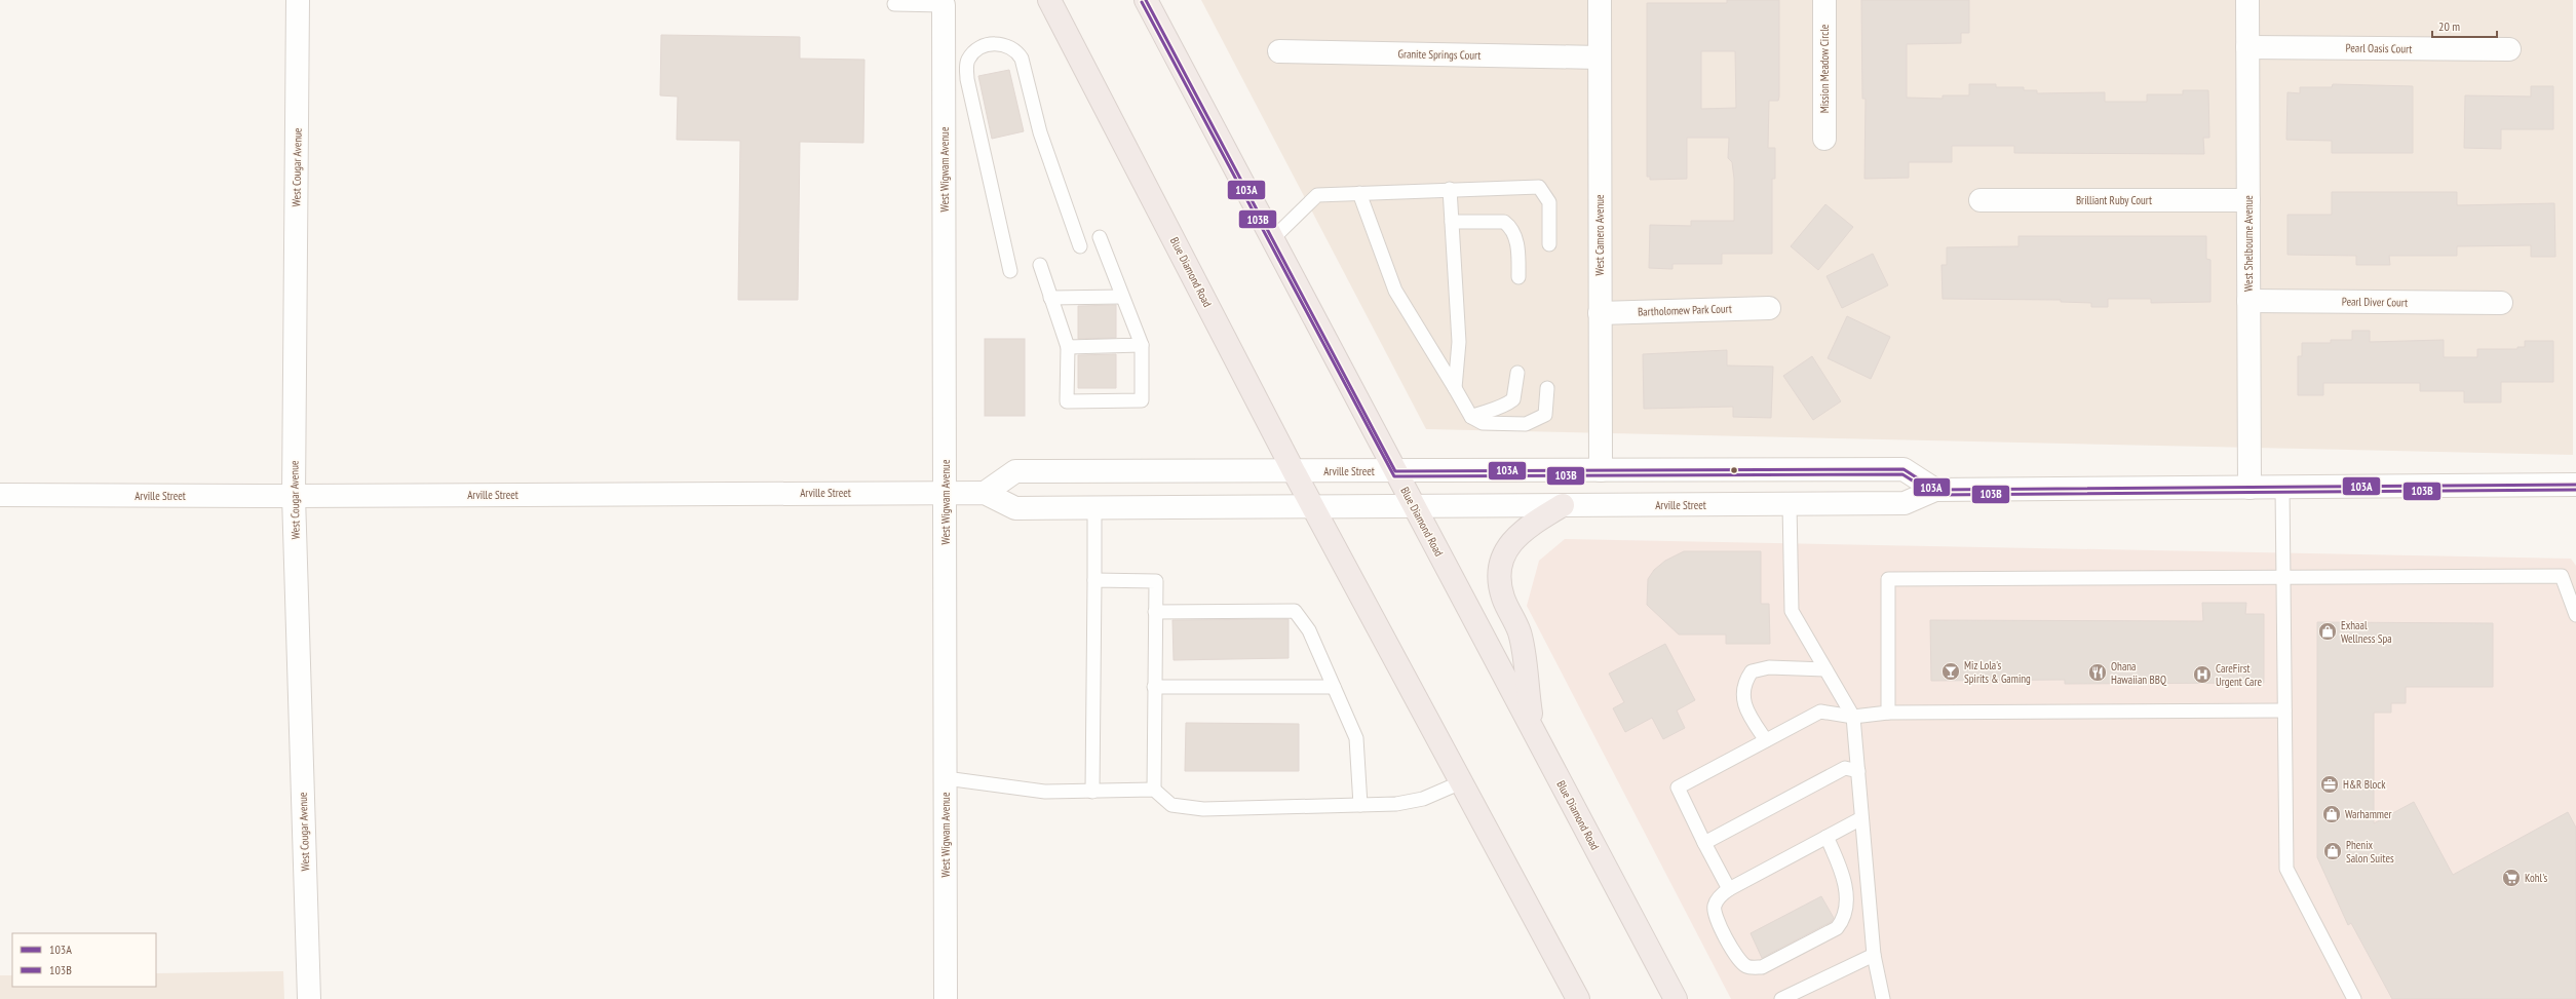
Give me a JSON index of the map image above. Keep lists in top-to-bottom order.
{
  "streets": {
    "highway": ["Blue Diamond Road"],
    "street": [
      "Pearl Oasis Court",
      "Granite Springs Court",
      "Mission Meadow Circle",
      "West Cougar Avenue",
      "West Wigwam Avenue",
      "Brilliant Ruby Court",
      "West Camero Avenue",
      "West Shelbourne Avenue",
      "Pearl Diver Court",
      "Bartholomew Park Court",
      "Arville Street"
    ]
  },
  "crossings": [
    ["Pearl Oasis Court", "West Shelbourne Avenue"],
    ["Granite Springs Court", "West Camero Avenue"],
    ["West Cougar Avenue", "Arville Street"],
    ["West Wigwam Avenue", "Arville Street"],
    ["Brilliant Ruby Court", "West Shelbourne Avenue"],
    ["West Camero Avenue", "Bartholomew Park Court"],
    ["West Camero Avenue", "Arville Street"],
    ["West Shelbourne Avenue", "Pearl Diver Court"],
    ["West Shelbourne Avenue", "Arville Street"],
    ["Blue Diamond Road", "Arville Street"]
  ],
  "places": {
    "shop": ["Exhaal Wellness Spa", "Warhammer", "Phenix Salon Suites"],
    "bar": ["Miz Lola's Spirits & Gaming"],
    "restaurant": ["Ohana Hawaiian BBQ"],
    "hospital": ["CareFirst Urgent Care"],
    "office": ["H&R Block"],
    "supermarket": ["Kohl's"]
  },
  "lines": ["transit line 103A", "transit line 103B"],
  "legend": ["103A", "103B"],
  "scale_bar": "20 m"
}
